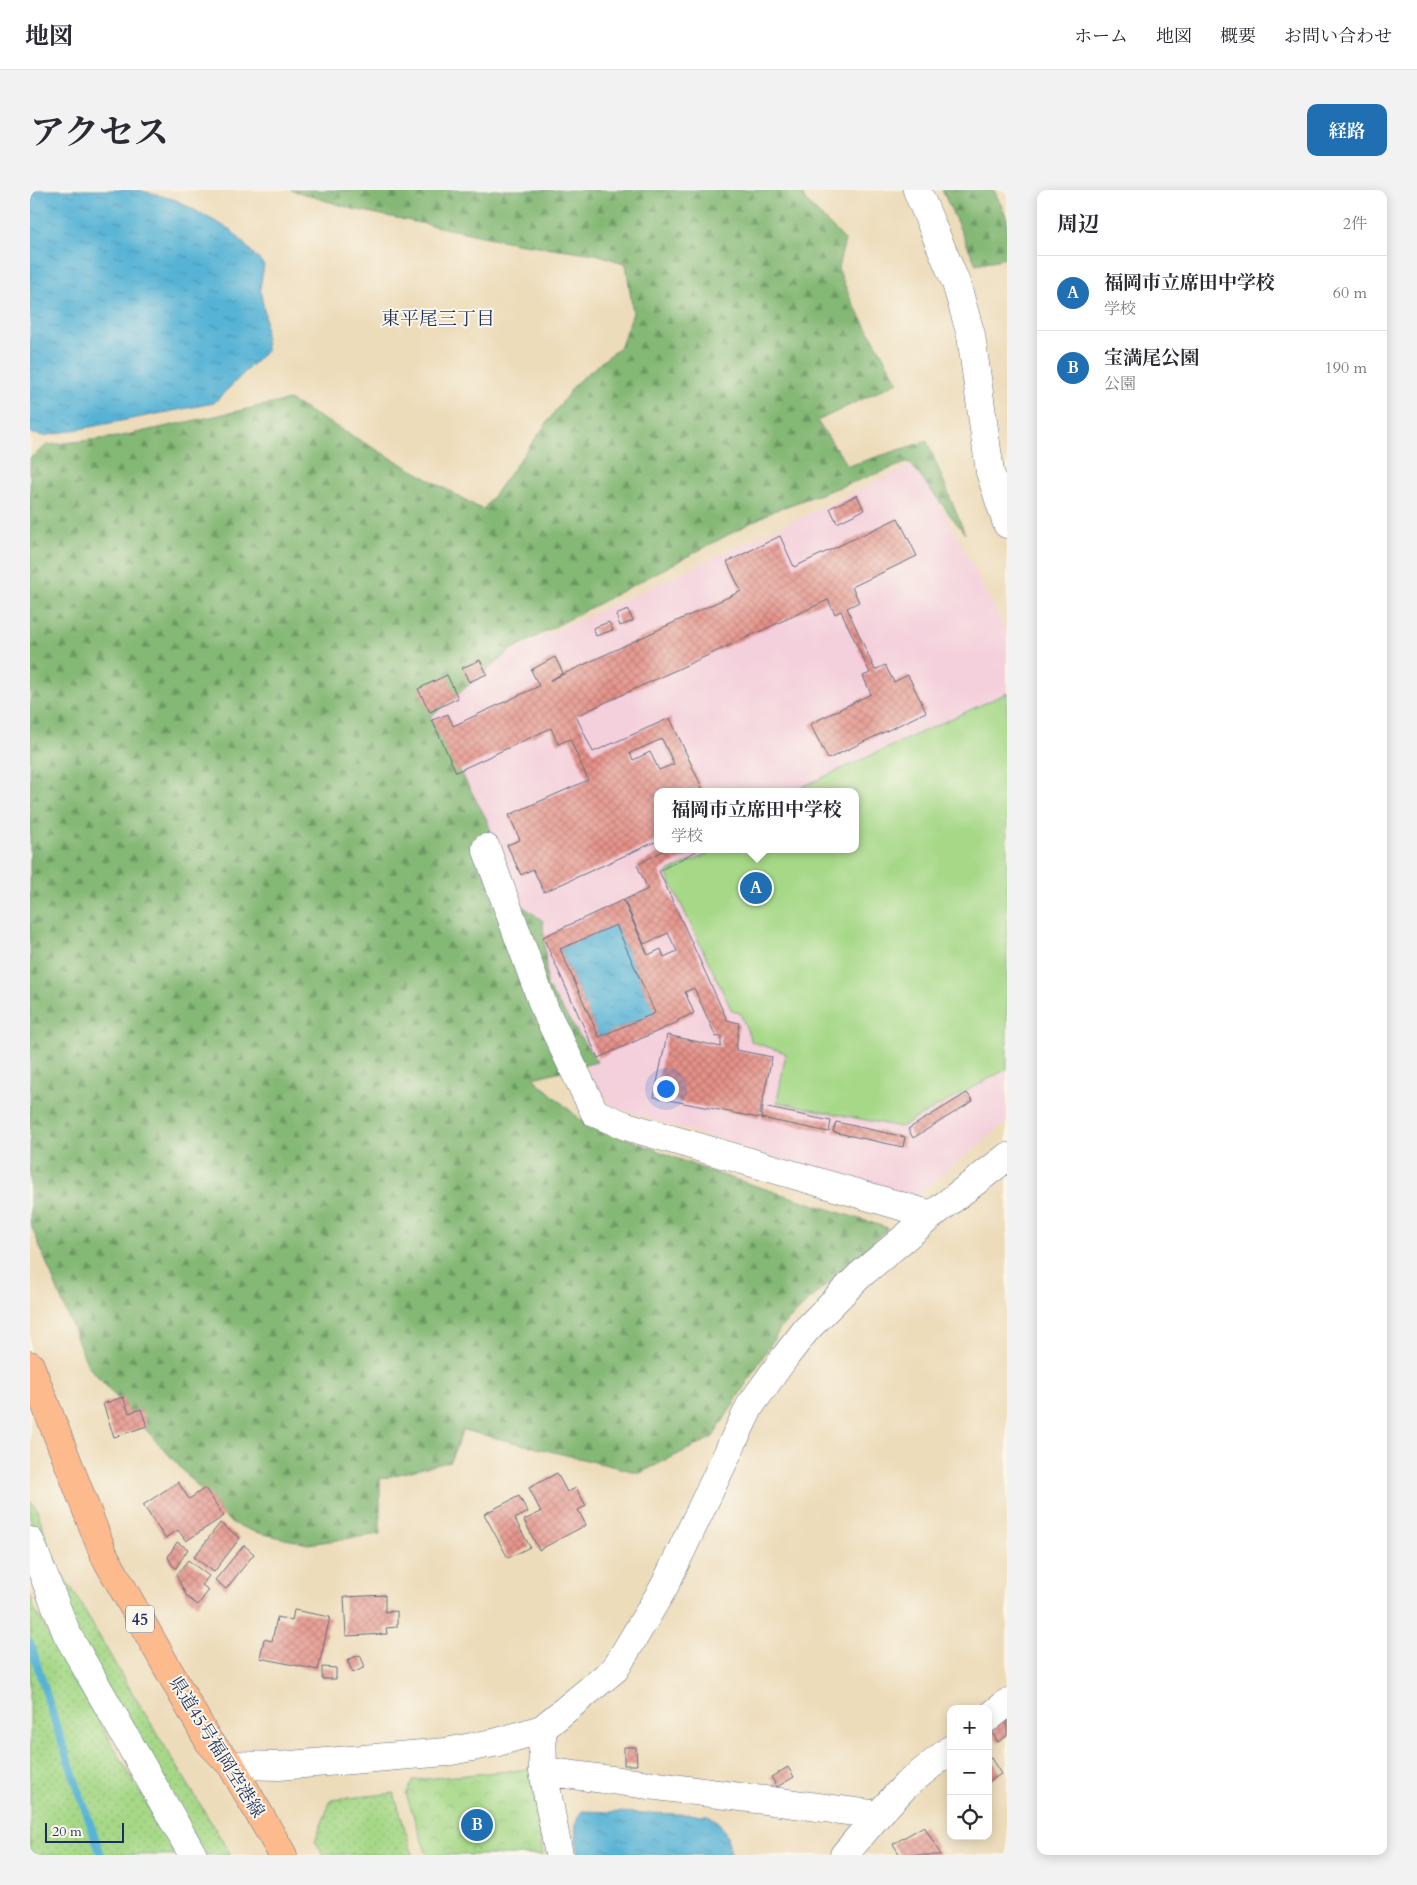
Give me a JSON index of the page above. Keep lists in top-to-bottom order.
{
  "streets": {
    "main road": ["45", "県道45号福岡空港線"]
  },
  "districts": ["東平尾三丁目"],
  "scale_bar": "20 m",
  "page": {
    "header": "地図",
    "nav": [
      "ホーム",
      "地図",
      "概要",
      "お問い合わせ"
    ],
    "title": "アクセス",
    "buttons": "経路",
    "heading": ["周辺", "2件"],
    "list": [
      {
        "mark": "A",
        "name": "福岡市立席田中学校",
        "note": "学校",
        "value": "60 m"
      },
      {
        "mark": "B",
        "name": "宝満尾公園",
        "note": "公園",
        "value": "190 m"
      }
    ],
    "popup": ["福岡市立席田中学校", "学校"],
    "pins": ["A", "B"],
    "map_buttons": ["+", "−"],
    "scale": "20 m"
  }
}
